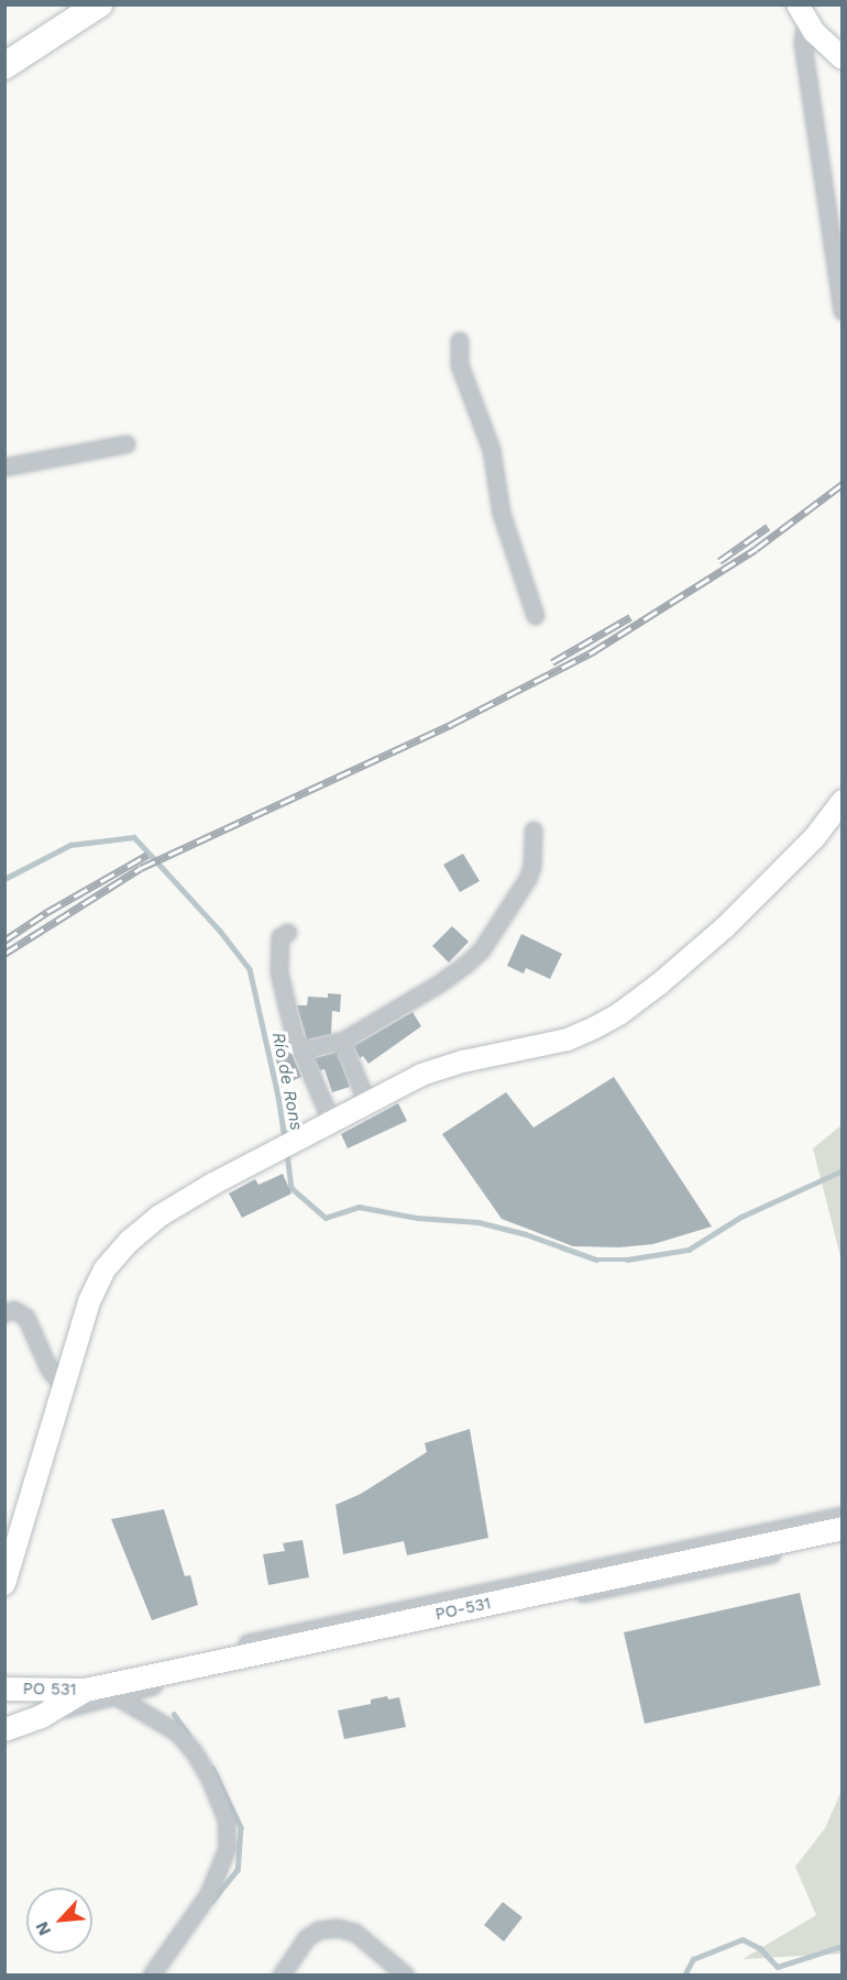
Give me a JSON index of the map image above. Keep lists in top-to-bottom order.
{
  "streets": {
    "main road": ["PO-531", "PO 531"]
  },
  "crossings": [
    ["PO-531", "PO 531"]
  ],
  "water": ["Río de Rons"],
  "north": "bottom left"
}
